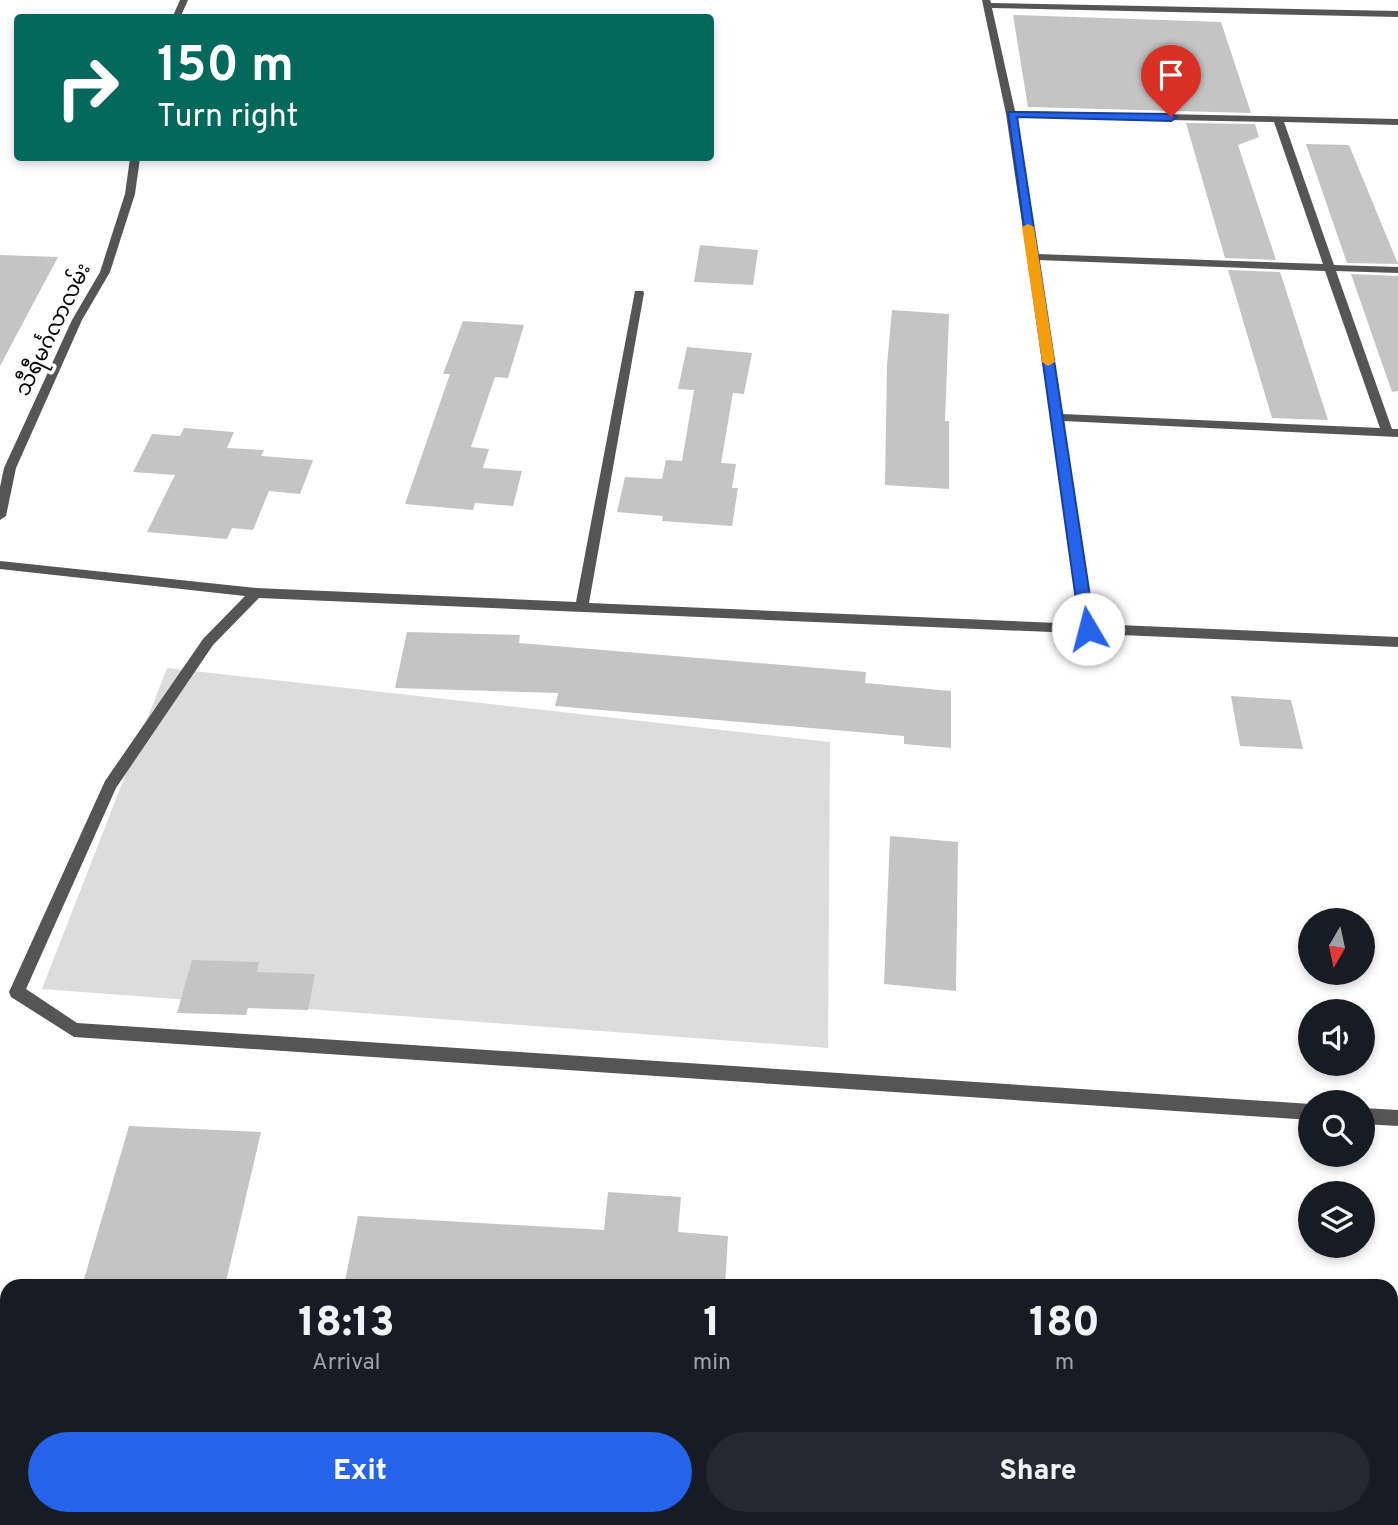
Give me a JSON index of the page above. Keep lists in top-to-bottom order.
{
  "streets": {
    "street": ["သီရီမင်္ဂလာလမ်း"]
  },
  "north": "bottom",
  "page": {
    "turn": ["150 m", "Turn right"],
    "eta": [
      "18:13",
      "Arrival",
      "1",
      "min",
      "180",
      "m"
    ],
    "buttons": ["Exit", "Share"]
  }
}
